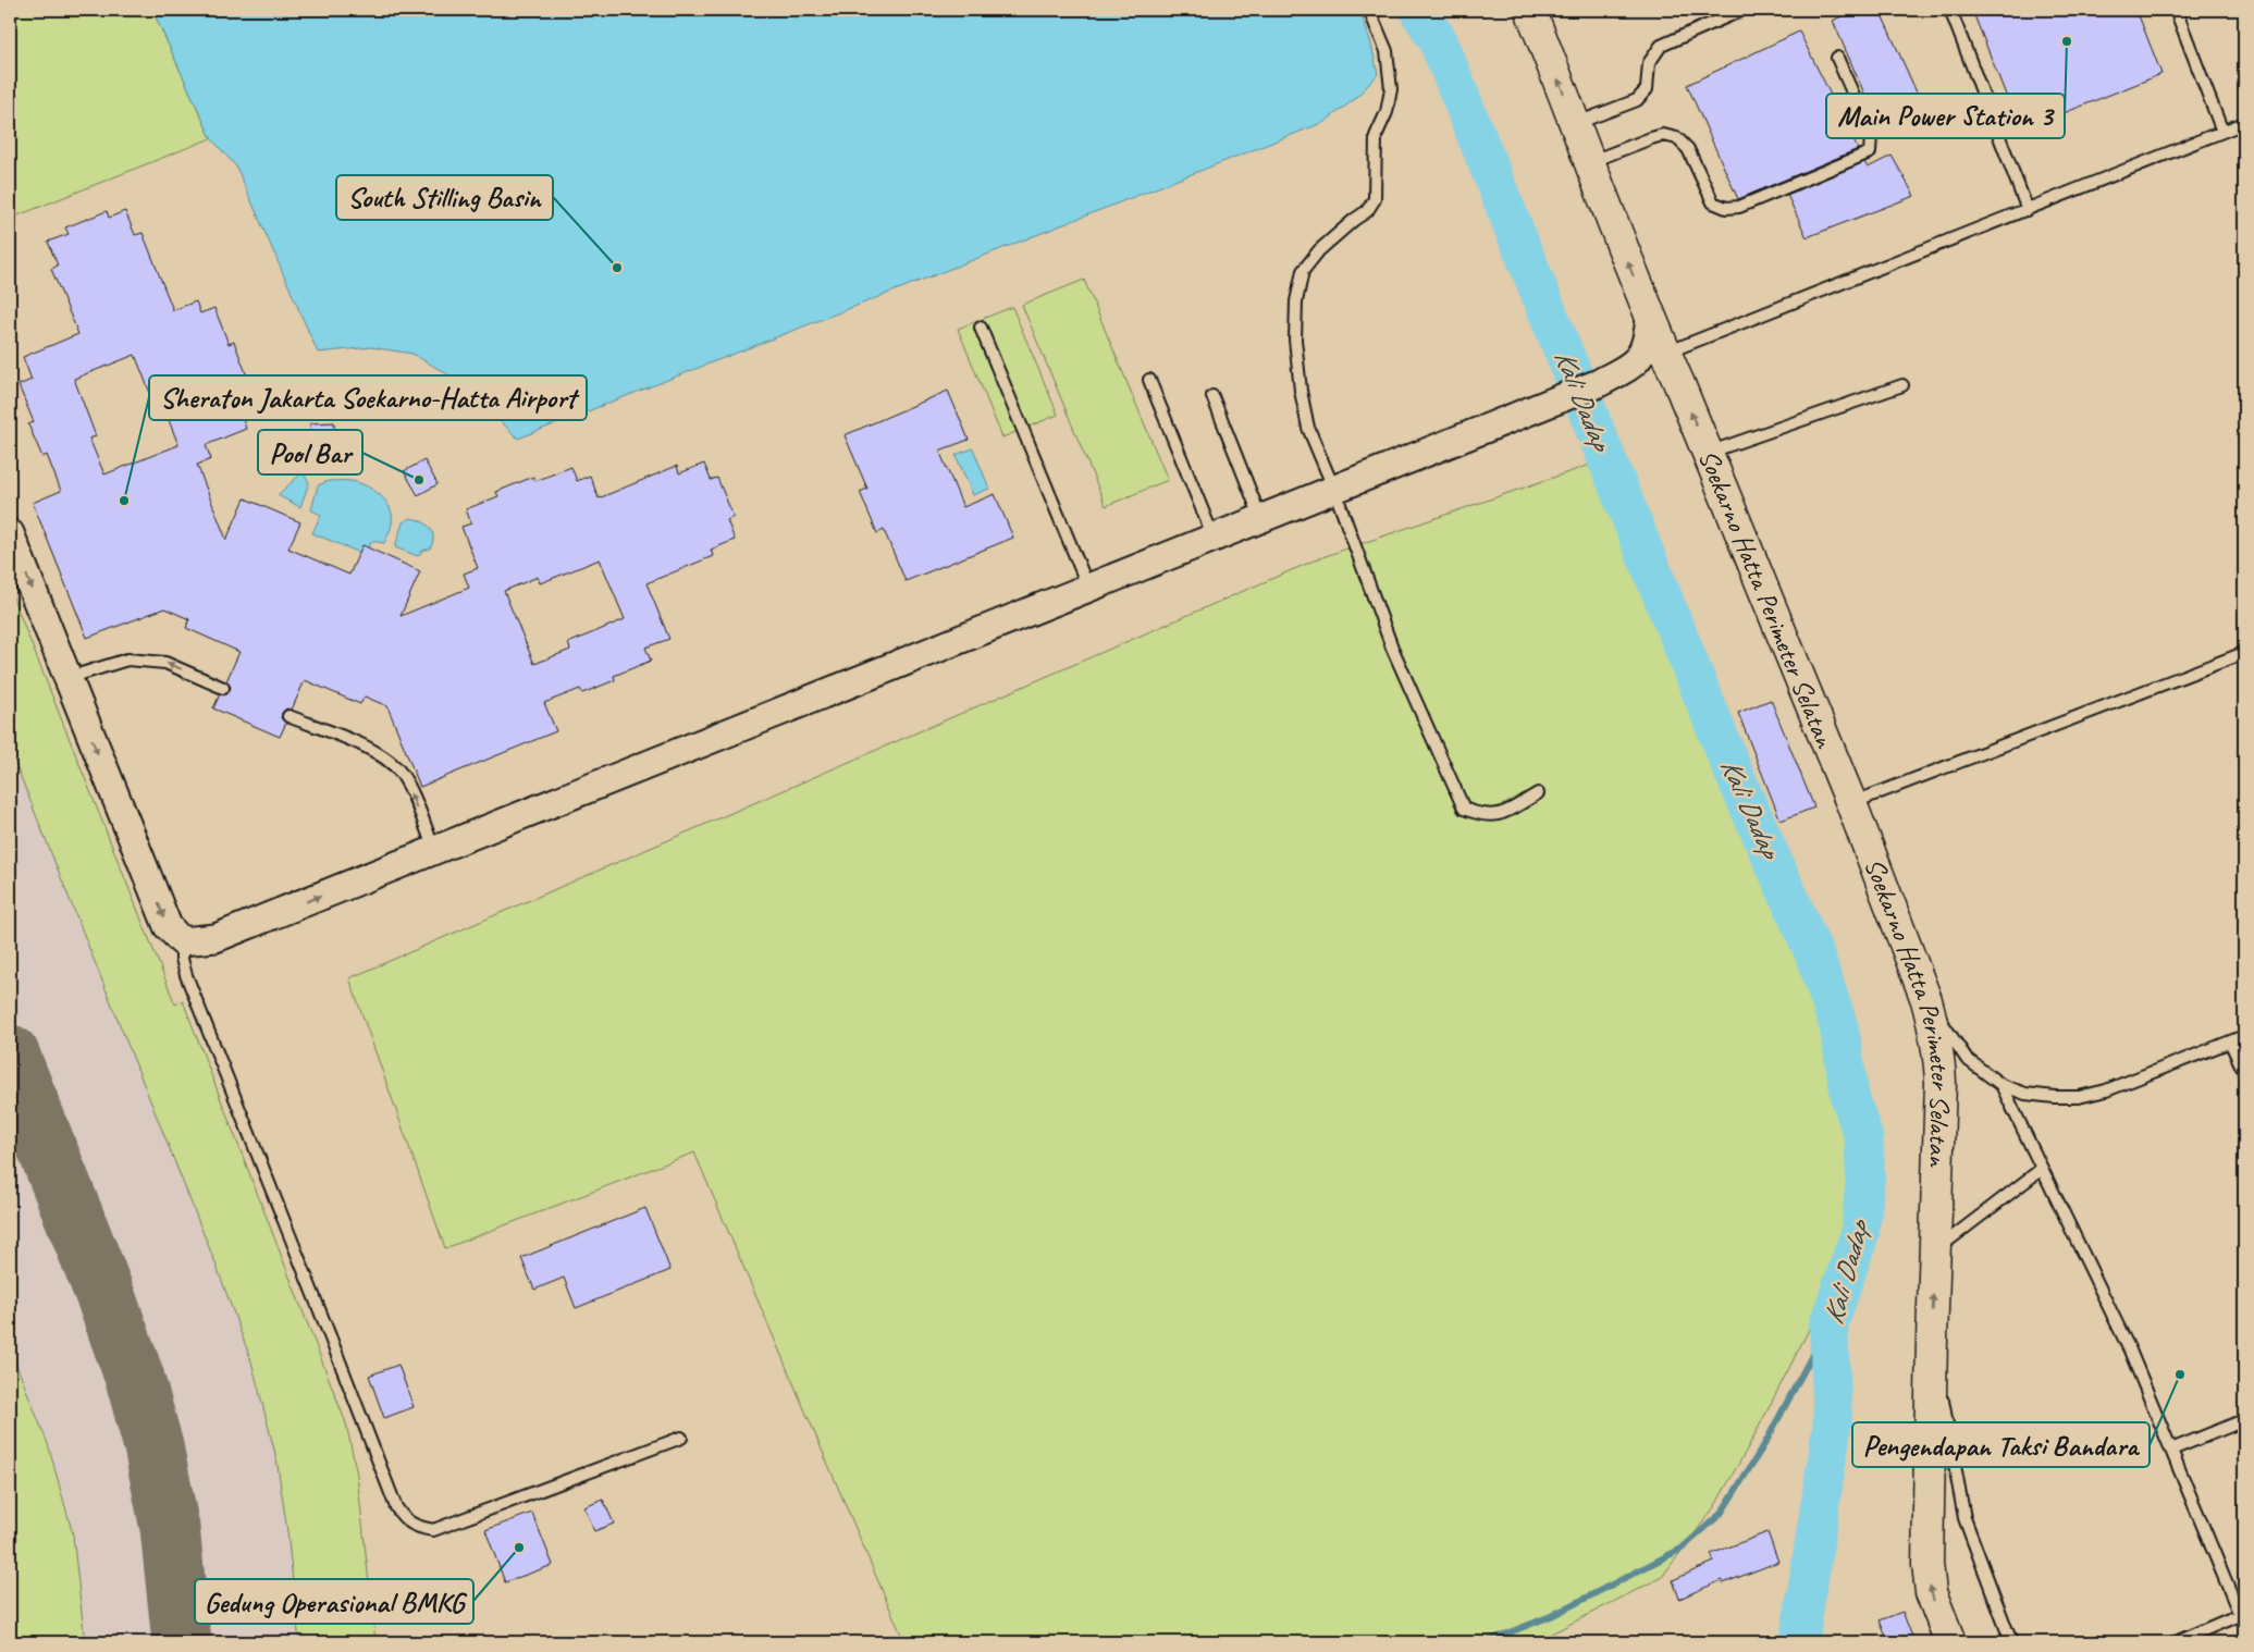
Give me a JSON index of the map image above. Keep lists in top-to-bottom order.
{
  "streets": {
    "main road": ["Soekarno Hatta Perimeter Selatan"]
  },
  "one_way": ["Soekarno Hatta Perimeter Selatan"],
  "water": ["Kali Dadap"],
  "places": [
    "Main Power Station 3",
    "South Stilling Basin",
    "Pool Bar",
    "Sheraton Jakarta Soekarno-Hatta Airport",
    "Pengendapan Taksi Bandara",
    "Gedung Operasional BMKG"
  ]
}
